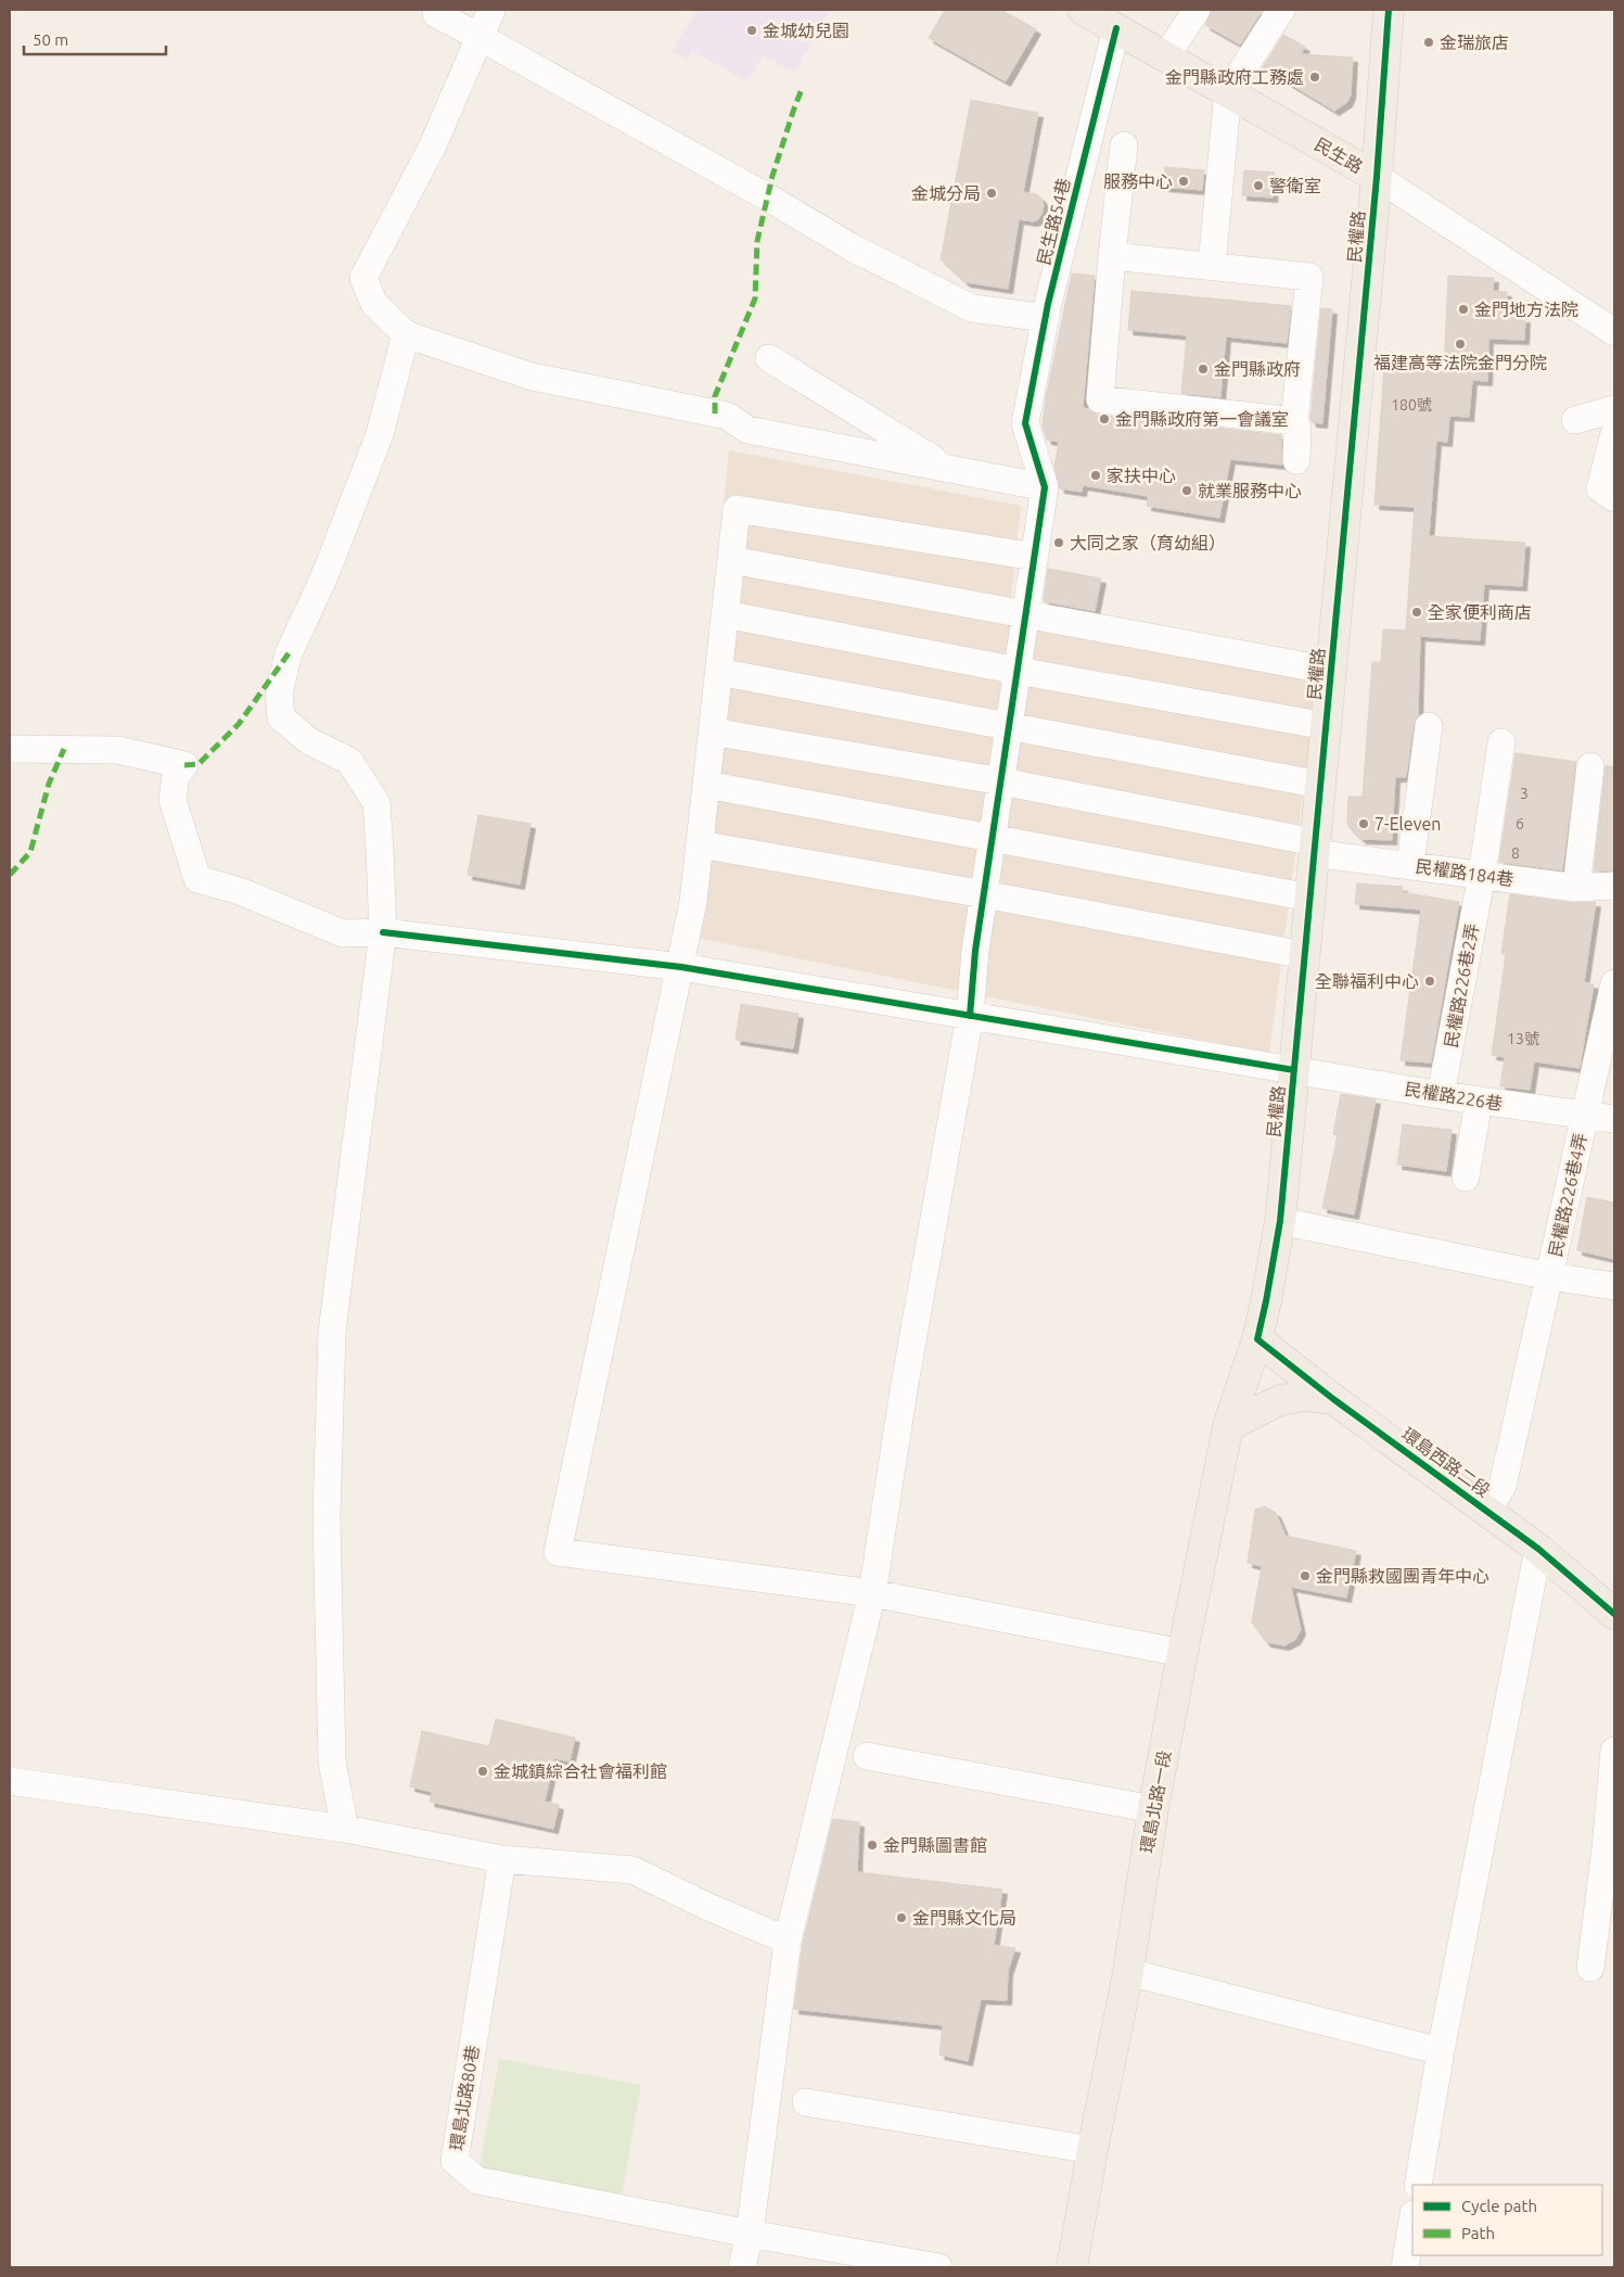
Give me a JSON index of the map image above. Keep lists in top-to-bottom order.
{
  "streets": {
    "main road": [
      "民生路",
      "民權路",
      "環島西路二段",
      "環島北路一段"
    ],
    "street": [
      "民生路54巷",
      "民權路184巷",
      "民權路226巷2弄",
      "民權路226巷",
      "民權路226巷4弄",
      "環島北路80巷"
    ]
  },
  "crossings": [
    ["民生路", "民生路54巷"],
    ["民生路", "民權路"],
    ["民權路", "民權路184巷"],
    ["民權路", "民權路226巷"],
    ["民權路", "環島西路二段"],
    ["民權路", "環島北路一段"],
    ["民權路184巷", "民權路226巷2弄"],
    ["民權路226巷2弄", "民權路226巷"],
    ["民權路226巷", "民權路226巷4弄"],
    ["民權路226巷4弄", "環島西路二段"],
    ["環島西路二段", "環島北路一段"]
  ],
  "places": [
    "金城幼兒園",
    "金瑞旅店",
    "金門縣政府工務處",
    "服務中心",
    "警衛室",
    "金城分局",
    "金門地方法院",
    "福建高等法院金門分院",
    "金門縣政府",
    "金門縣政府第一會議室",
    "家扶中心",
    "就業服務中心",
    "大同之家（育幼組）",
    "全家便利商店",
    "7-Eleven",
    "全聯福利中心",
    "金門縣救國團青年中心",
    "金城鎮綜合社會福利館",
    "金門縣圖書館",
    "金門縣文化局"
  ],
  "house_numbers": [
    "180號",
    "3",
    "6",
    "8",
    "13號"
  ],
  "legend": ["Cycle path", "Path"],
  "scale_bar": "50 m"
}
